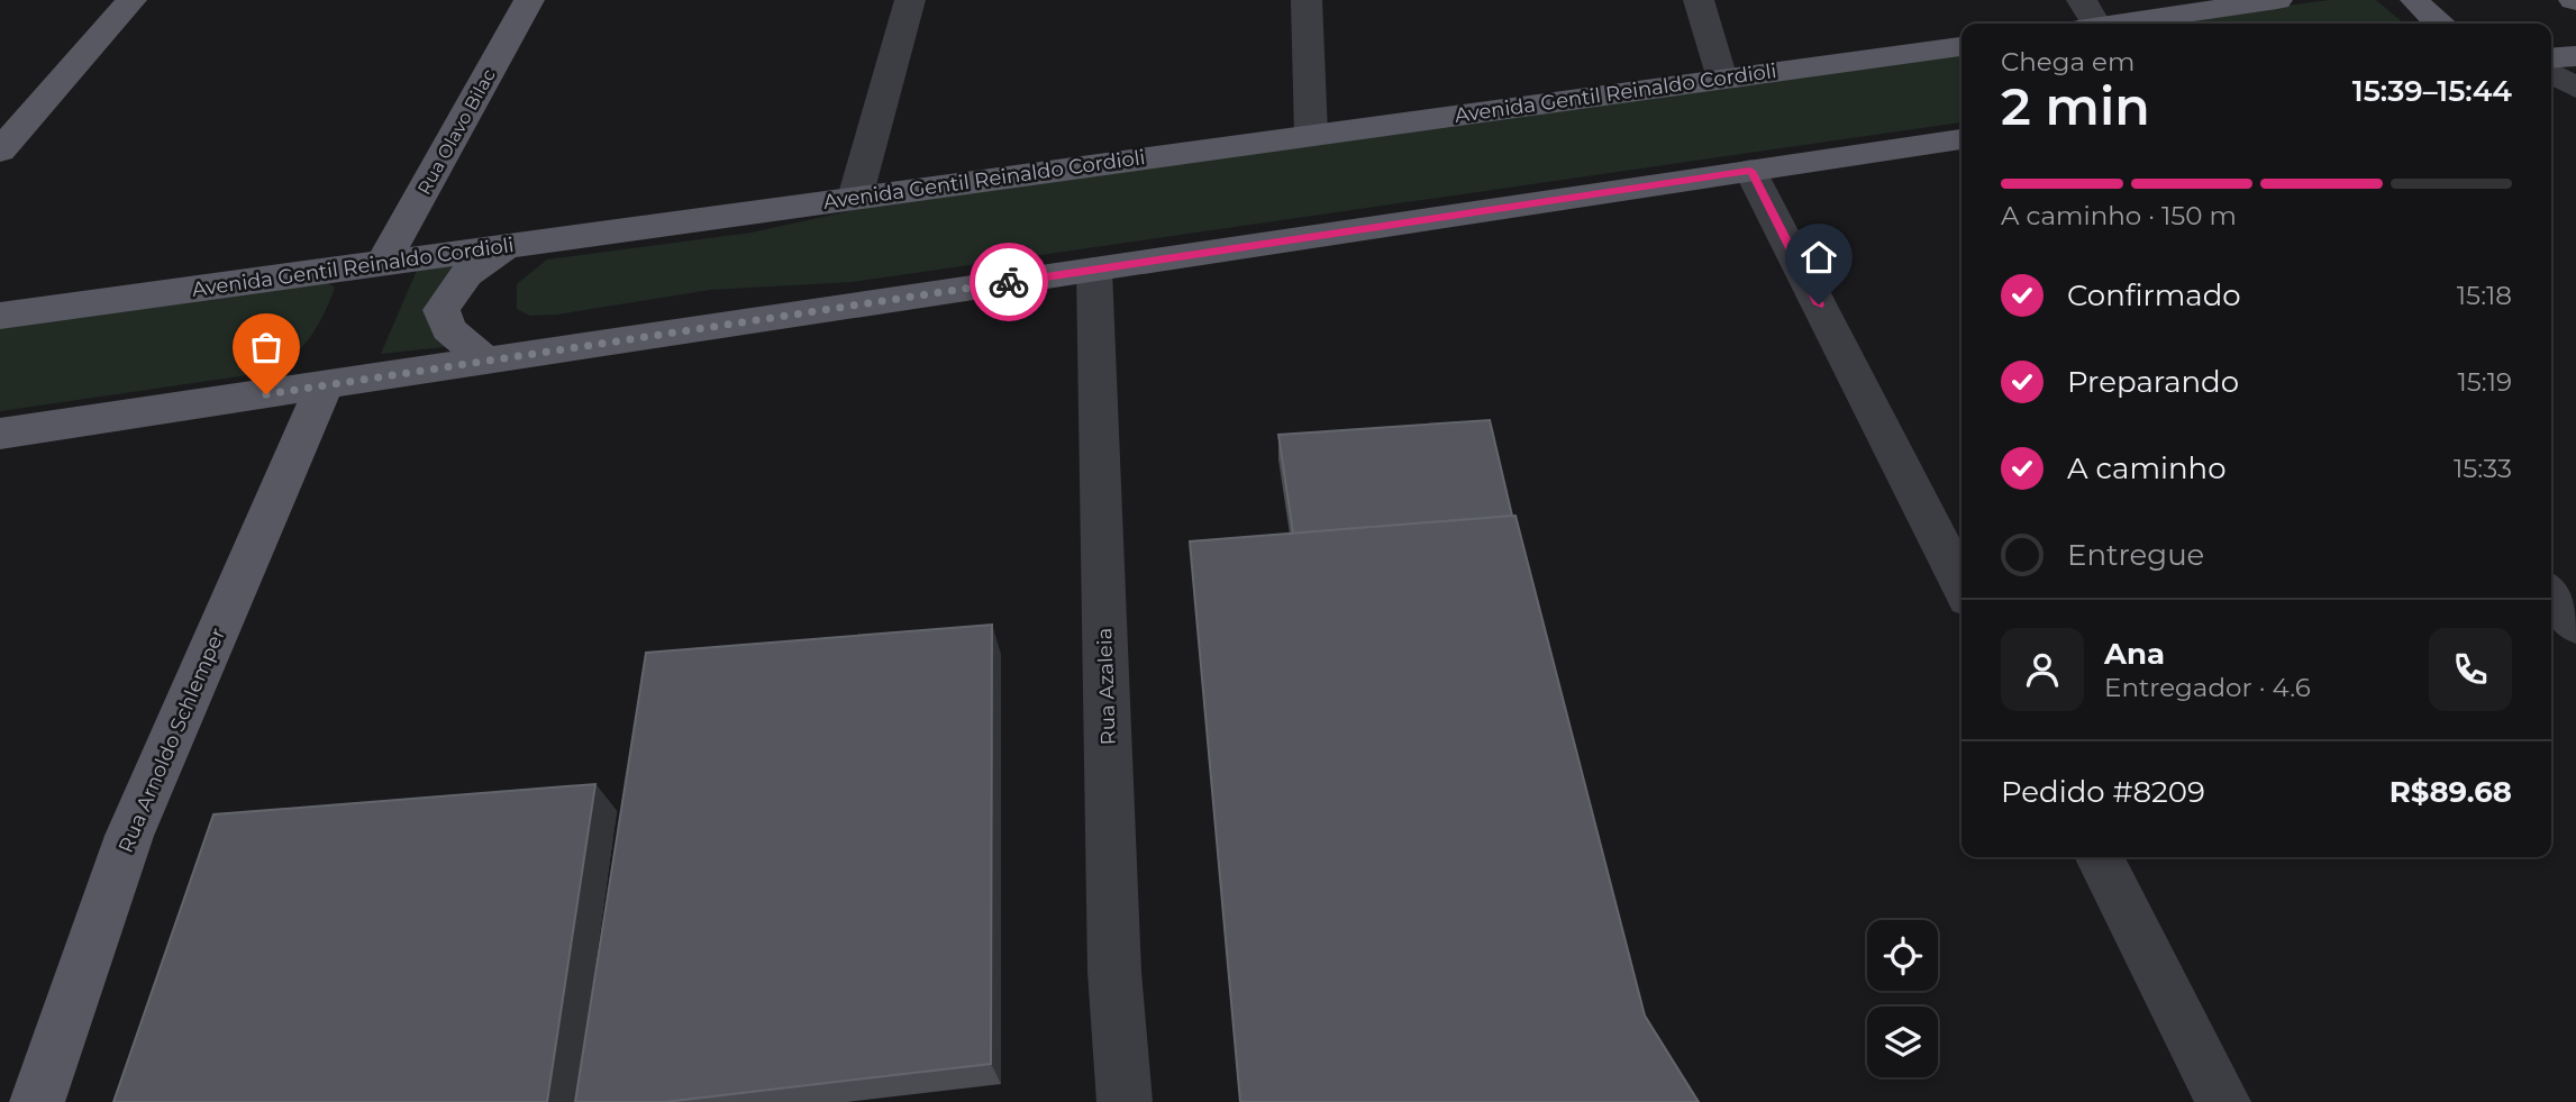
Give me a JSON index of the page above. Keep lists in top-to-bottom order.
{
  "streets": {
    "main road": ["Avenida Gentil Reinaldo Cordioli", "Rua Olavo Bilac", "Rua Arnoldo Schlemper"],
    "street": ["Rua Azaleia"]
  },
  "crossings": [
    ["Avenida Gentil Reinaldo Cordioli", "Rua Olavo Bilac"]
  ],
  "page": {
    "heading": ["2 min", "Chega em", "15:39–15:44"],
    "panel": [
      "Ana",
      "Entregador · 4.6",
      "Pedido #8209",
      "R$89.68"
    ],
    "bar": "A caminho · 150 m",
    "list": [
      ["Confirmado", "15:18"],
      ["Preparando", "15:19"],
      ["A caminho", "15:33"],
      "Entregue"
    ]
  }
}
